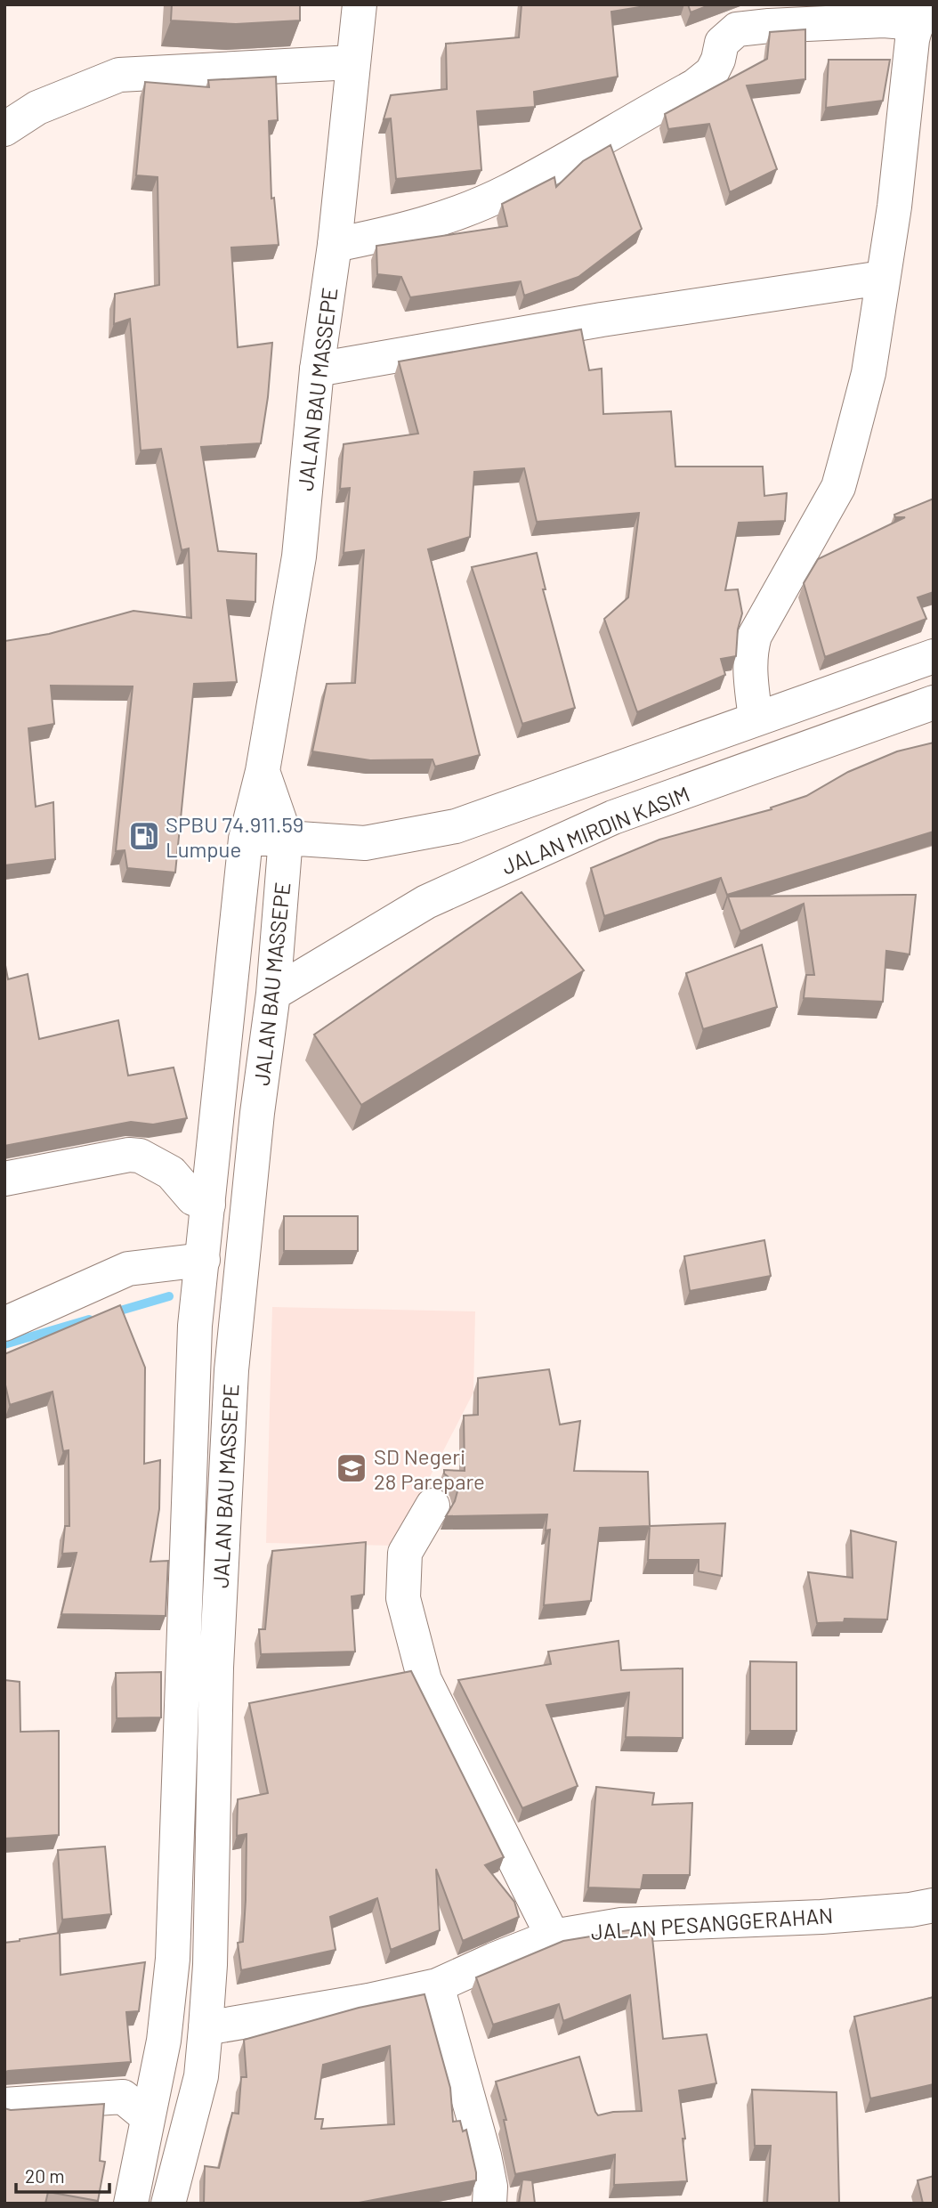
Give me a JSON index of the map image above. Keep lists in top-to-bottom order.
{
  "streets": {
    "main road": ["JALAN BAU MASSEPE", "JALAN MIRDIN KASIM", "JALAN PESANGGERAHAN"]
  },
  "crossings": [
    ["JALAN BAU MASSEPE", "JALAN MIRDIN KASIM"],
    ["JALAN BAU MASSEPE", "JALAN PESANGGERAHAN"]
  ],
  "places": {
    "fuel station": ["SPBU 74.911.59 Lumpue"],
    "school or university": ["SD Negeri 28 Parepare"]
  },
  "scale_bar": "20 m"
}
